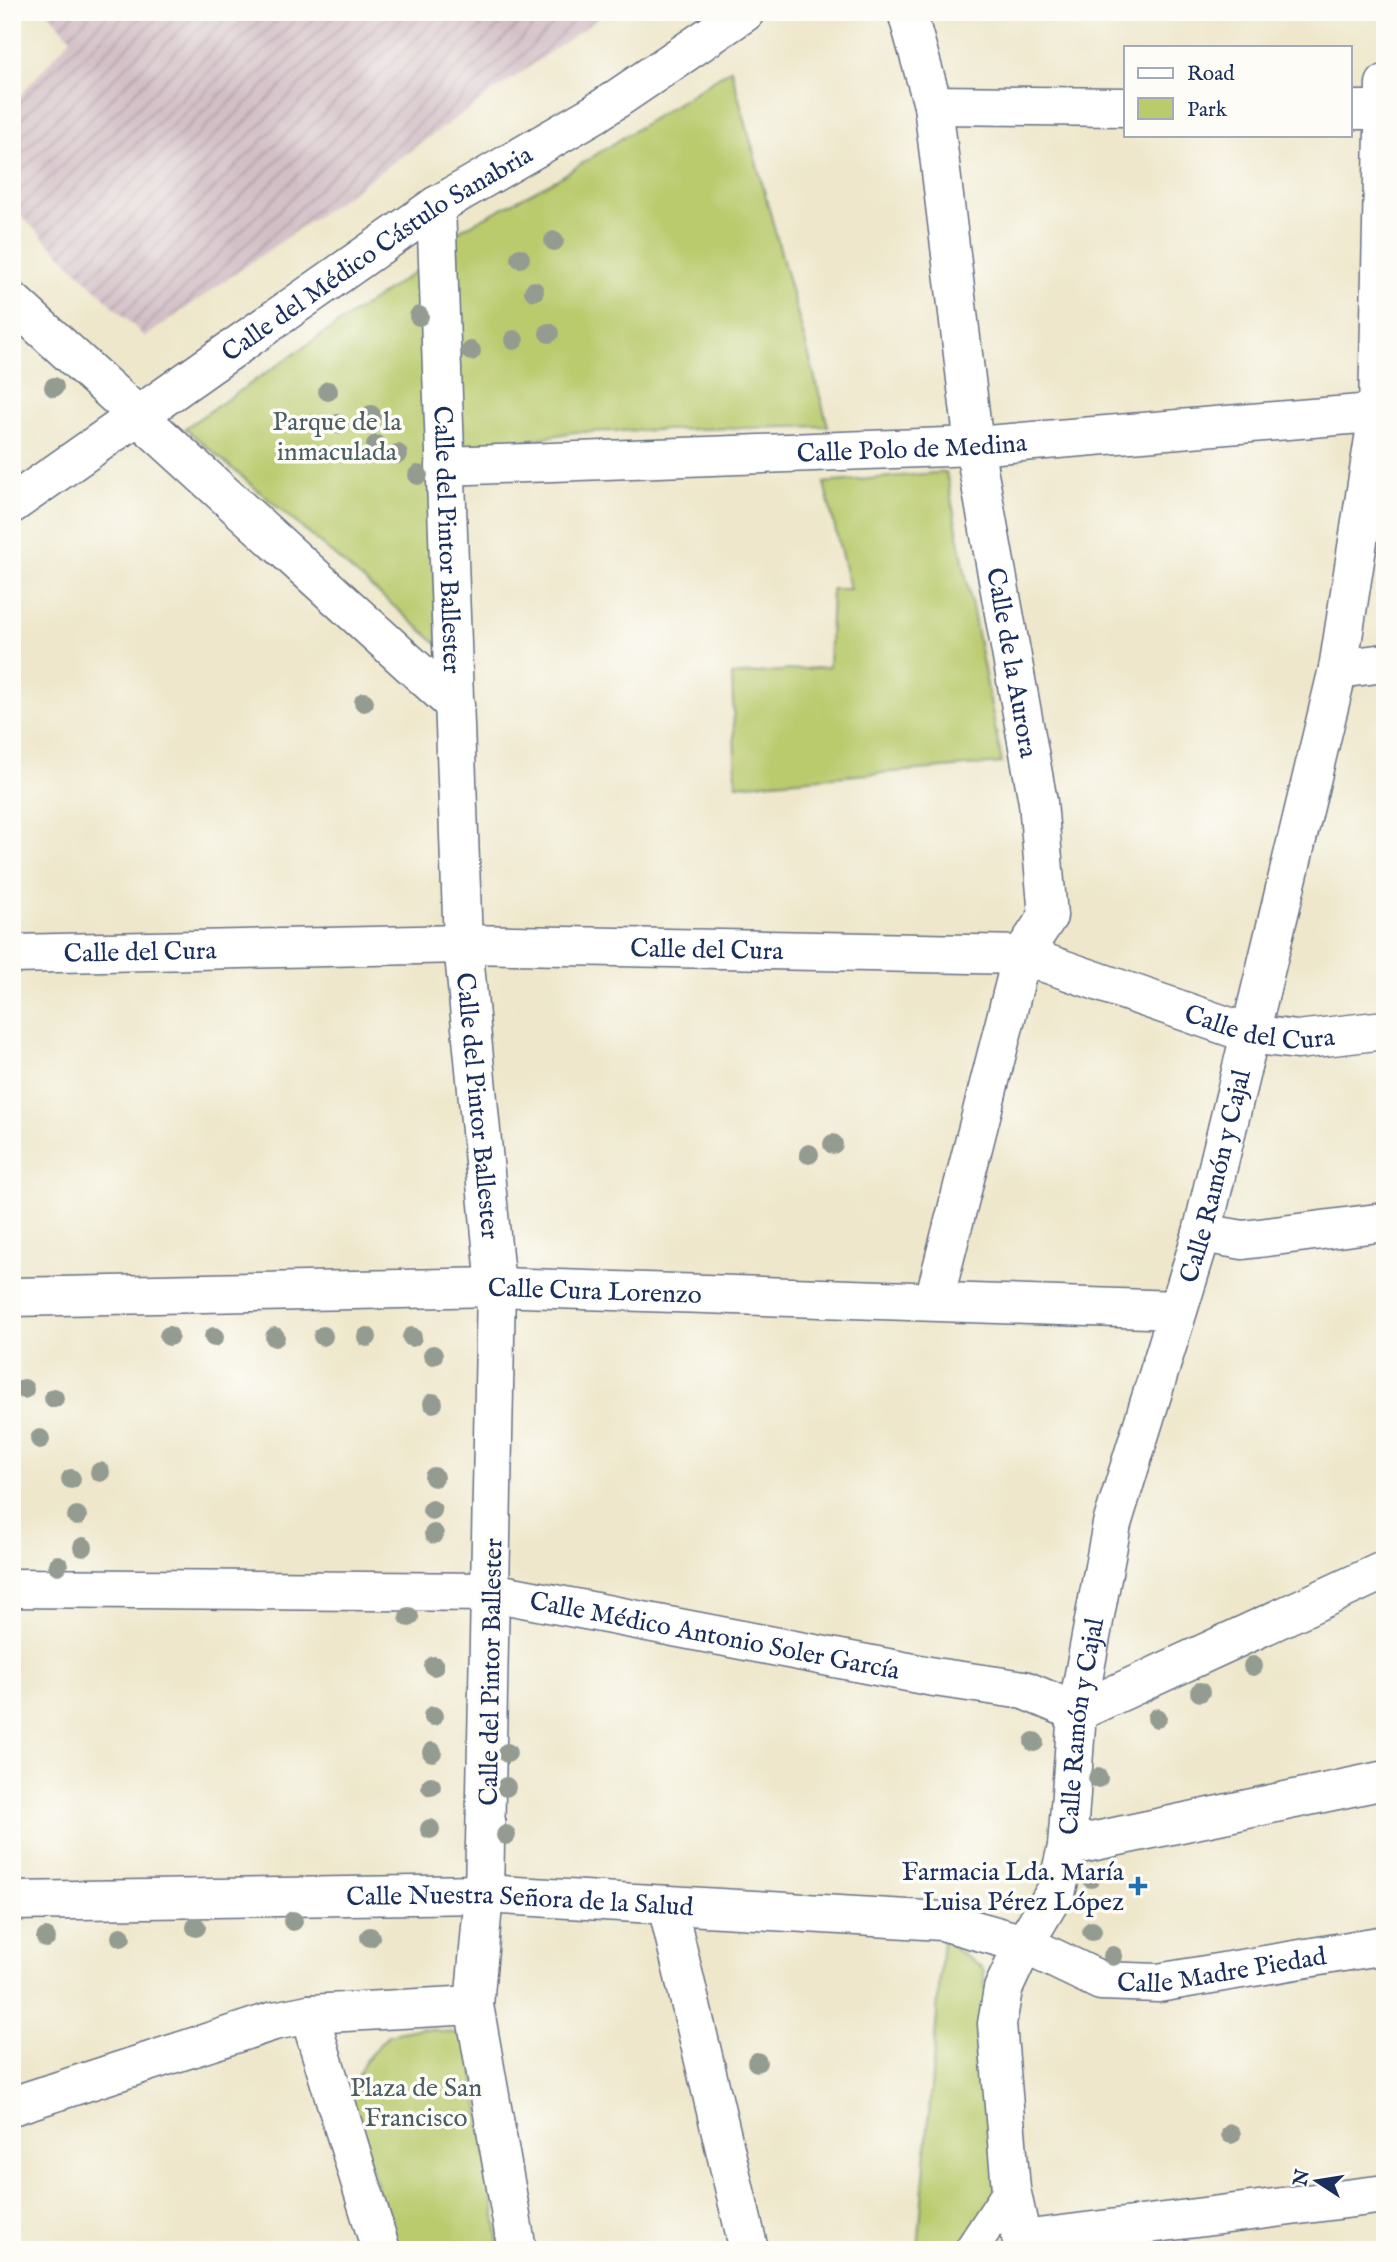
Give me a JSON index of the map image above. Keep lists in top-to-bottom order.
{
  "streets": {
    "street": [
      "Calle del Médico Cástulo Sanabria",
      "Calle Polo de Medina",
      "Calle del Pintor Ballester",
      "Calle de la Aurora",
      "Calle del Cura",
      "Calle Ramón y Cajal",
      "Calle Cura Lorenzo",
      "Calle Médico Antonio Soler García",
      "Calle Nuestra Señora de la Salud",
      "Calle Madre Piedad"
    ]
  },
  "crossings": [
    ["Calle del Médico Cástulo Sanabria", "Calle del Pintor Ballester"],
    ["Calle Polo de Medina", "Calle del Pintor Ballester"],
    ["Calle Polo de Medina", "Calle de la Aurora"],
    ["Calle Polo de Medina", "Calle Ramón y Cajal"],
    ["Calle del Pintor Ballester", "Calle del Cura"],
    ["Calle del Pintor Ballester", "Calle Cura Lorenzo"],
    ["Calle del Pintor Ballester", "Calle Médico Antonio Soler García"],
    ["Calle del Pintor Ballester", "Calle Nuestra Señora de la Salud"],
    ["Calle de la Aurora", "Calle del Cura"],
    ["Calle de la Aurora", "Calle Cura Lorenzo"],
    ["Calle del Cura", "Calle Ramón y Cajal"],
    ["Calle Ramón y Cajal", "Calle Cura Lorenzo"],
    ["Calle Ramón y Cajal", "Calle Médico Antonio Soler García"],
    ["Calle Ramón y Cajal", "Calle Nuestra Señora de la Salud"],
    ["Calle Ramón y Cajal", "Calle Madre Piedad"],
    ["Calle Nuestra Señora de la Salud", "Calle Madre Piedad"]
  ],
  "parks": ["Parque de la inmaculada", "Plaza de San Francisco"],
  "places": {
    "health": ["Farmacia Lda. María Luisa Pérez López"]
  },
  "legend": ["Road", "Park"],
  "north": "left"
}
